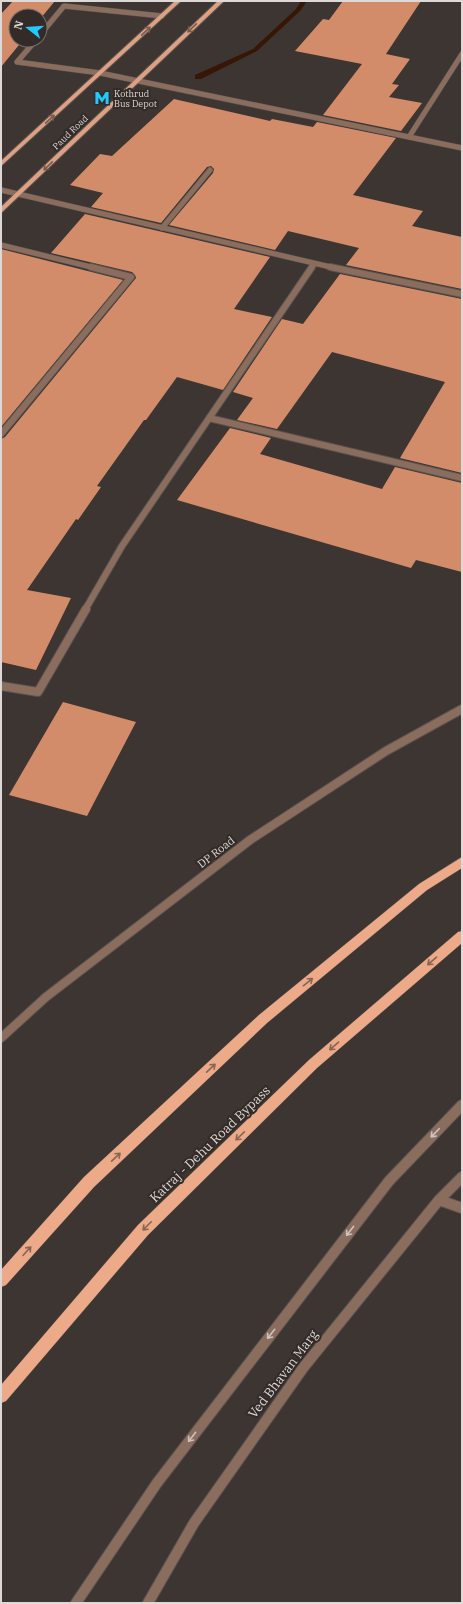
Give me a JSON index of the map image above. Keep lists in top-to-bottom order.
{
  "streets": {
    "highway": ["Katraj - Dehu Road Bypass"],
    "main road": ["Paud Road"],
    "street": ["DP Road", "Ved Bhavan Marg"]
  },
  "places": {
    "metro station": ["Kothrud Bus Depot"]
  },
  "north": "left"
}
